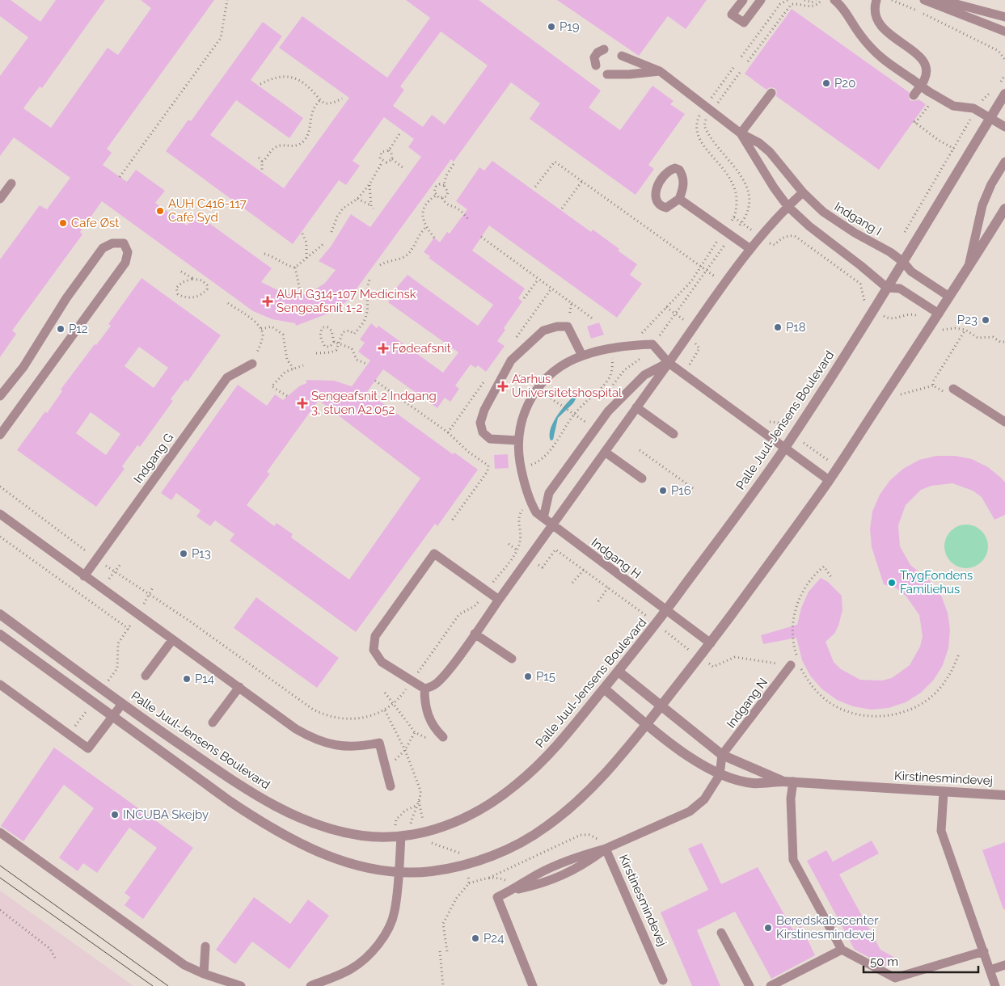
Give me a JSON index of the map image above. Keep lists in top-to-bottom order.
{
  "streets": {
    "street": ["Palle Juul-Jensens Boulevard", "Kirstinesmindevej"],
    "lane": [
      "Indgang I",
      "Indgang G",
      "Indgang H",
      "Indgang N"
    ]
  },
  "crossings": [
    ["Indgang I", "Palle Juul-Jensens Boulevard"],
    ["Palle Juul-Jensens Boulevard", "Indgang H"],
    ["Palle Juul-Jensens Boulevard", "Kirstinesmindevej"],
    ["Indgang N", "Kirstinesmindevej"]
  ],
  "places": {
    "other": [
      "P19",
      "P20",
      "AUH C416-117 Café Syd",
      "Cafe Øst",
      "P23",
      "P18",
      "P12",
      "P16",
      "P13",
      "TrygFondens Familiehus",
      "P15",
      "P14",
      "INCUBA Skejby",
      "Beredskabscenter Kirstinesmindevej",
      "P24"
    ],
    "health": [
      "AUH G314-107 Medicinsk Sengeafsnit 1-2",
      "Fødeafsnit",
      "Aarhus Universitetshospital",
      "Sengeafsnit 2 Indgang 3, stuen A2.052"
    ]
  },
  "scale_bar": "50 m"
}
